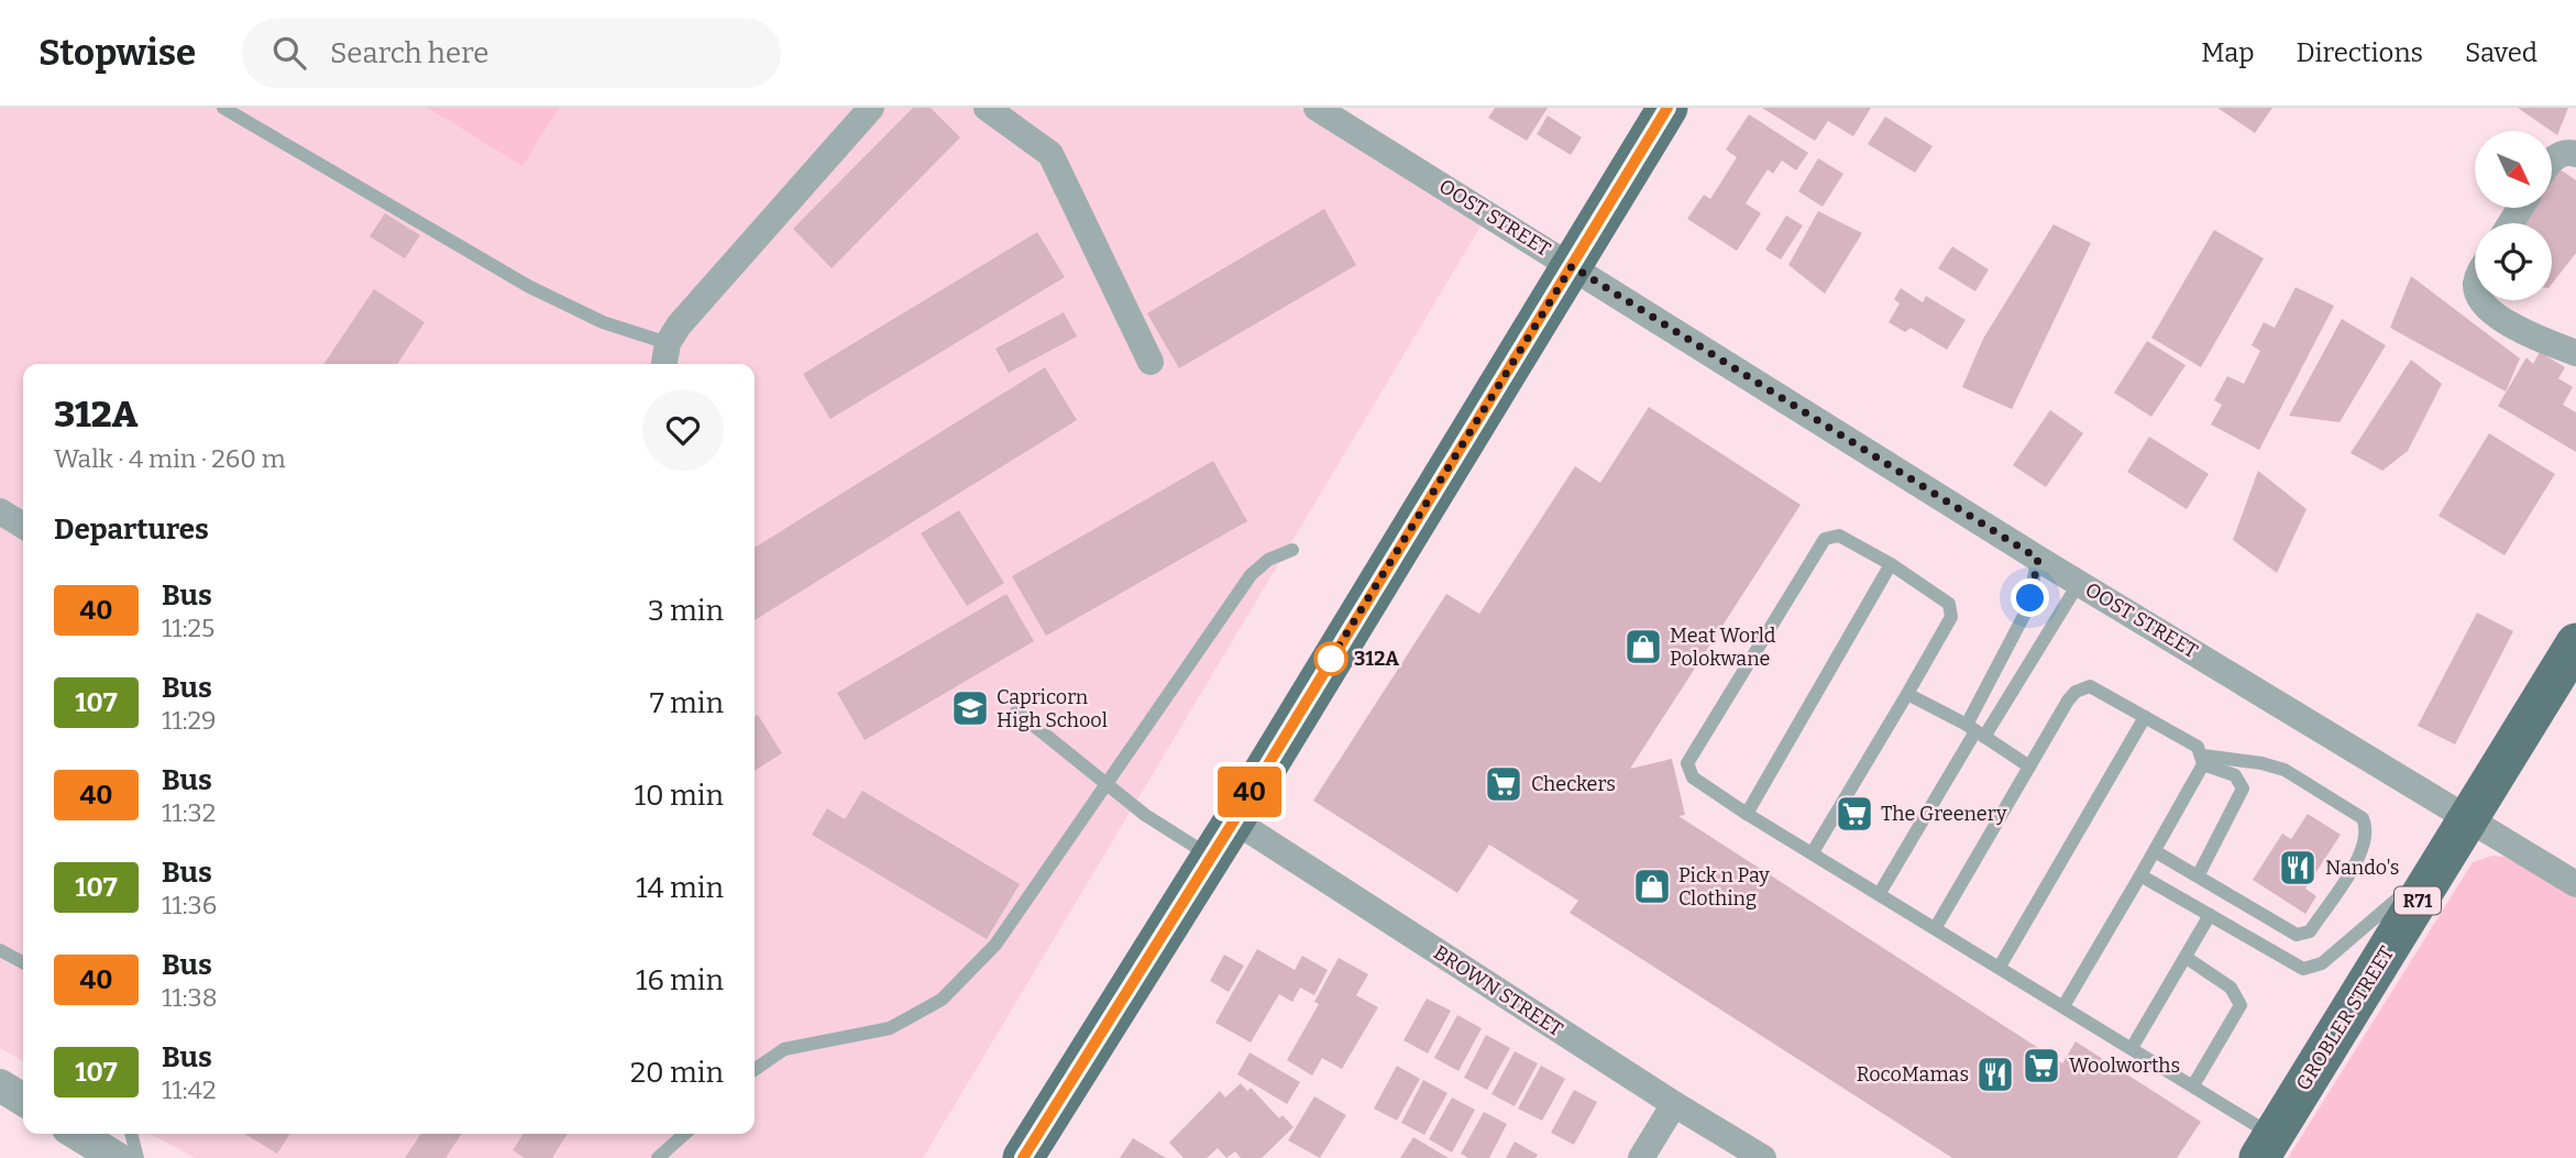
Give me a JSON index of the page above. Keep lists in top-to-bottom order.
{
  "streets": {
    "main road": ["R71", "GROBLER STREET"],
    "street": ["OOST STREET", "BROWN STREET"]
  },
  "crossings": [
    ["OOST STREET", "GROBLER STREET"]
  ],
  "places": {
    "shop": ["Meat World Polokwane", "Pick n Pay Clothing"],
    "other": ["312A"],
    "school or university": ["Capricorn High School"],
    "supermarket": ["Checkers", "The Greenery", "Woolworths"],
    "restaurant": ["Nando's", "RocoMamas"]
  },
  "lines": ["bus line 40"],
  "north": "bottom right",
  "page": {
    "header": "Stopwise",
    "search": "Search here",
    "nav": ["Map", "Directions", "Saved"],
    "on_map": "40",
    "heading": [
      ["312A", "Walk · 4 min · 260 m"],
      "Departures"
    ],
    "list": [
      {
        "mark": "40",
        "name": "Bus",
        "note": "11:25",
        "value": "3 min"
      },
      {
        "mark": "107",
        "name": "Bus",
        "note": "11:29",
        "value": "7 min"
      },
      {
        "mark": "40",
        "name": "Bus",
        "note": "11:32",
        "value": "10 min"
      },
      {
        "mark": "107",
        "name": "Bus",
        "note": "11:36",
        "value": "14 min"
      },
      {
        "mark": "40",
        "name": "Bus",
        "note": "11:38",
        "value": "16 min"
      },
      {
        "mark": "107",
        "name": "Bus",
        "note": "11:42",
        "value": "20 min"
      }
    ]
  }
}
